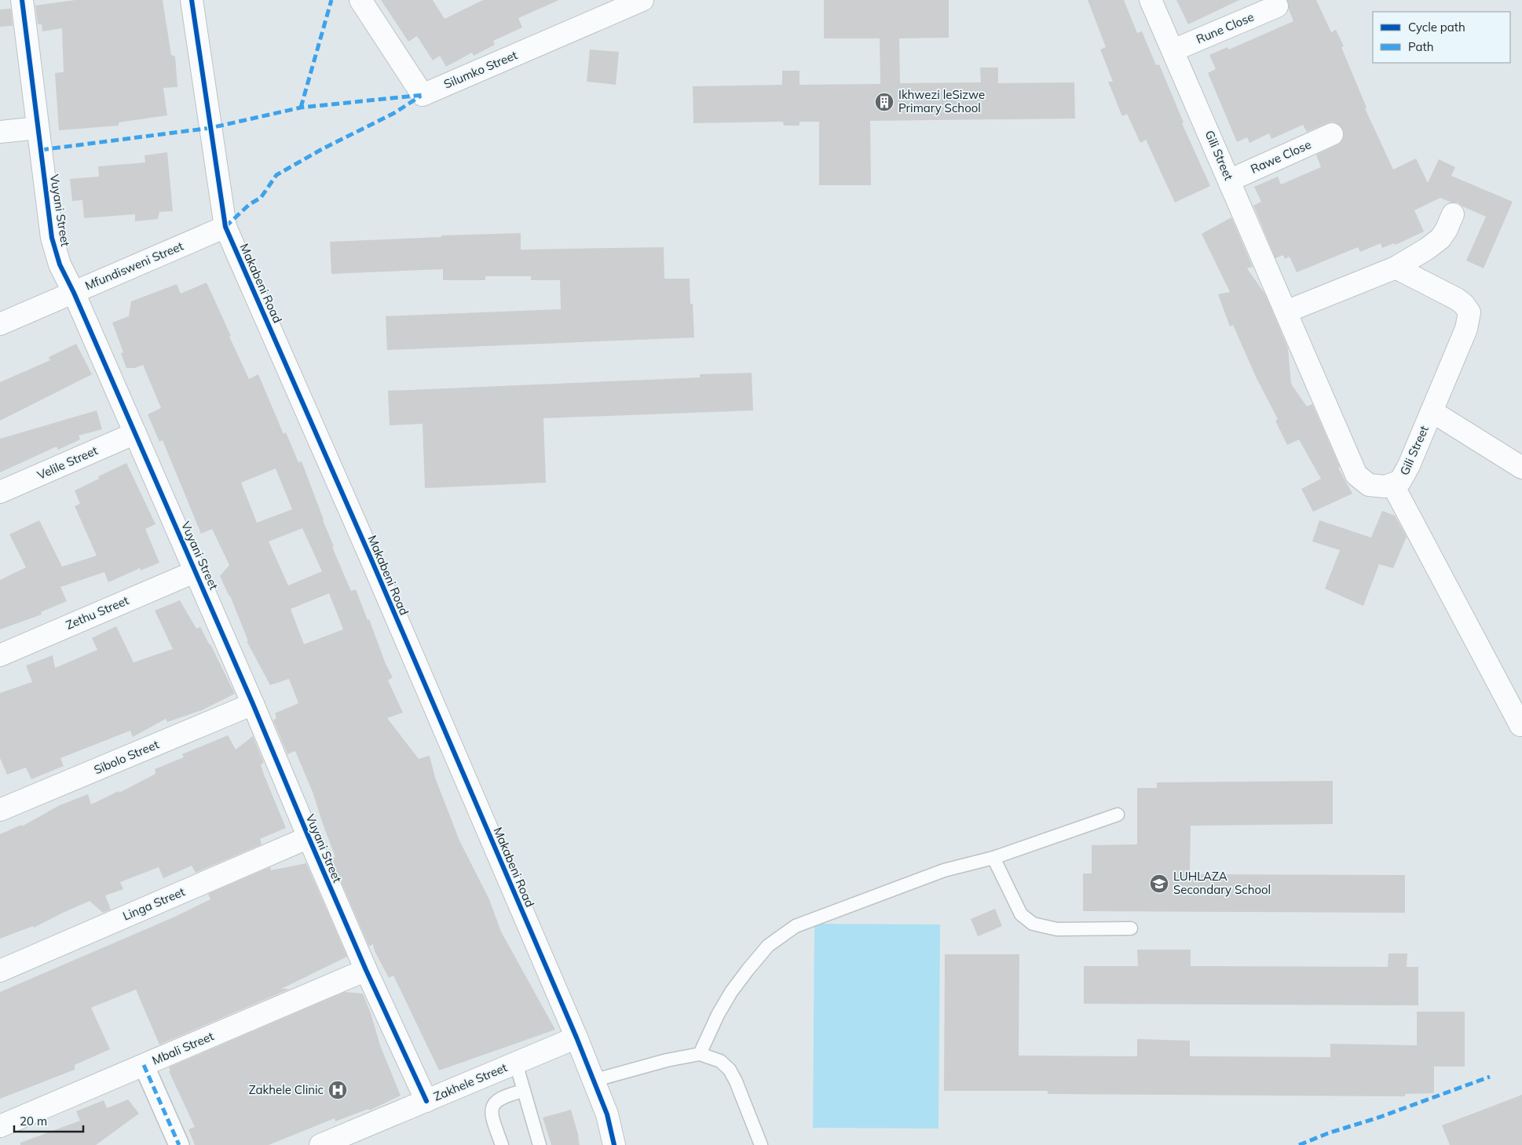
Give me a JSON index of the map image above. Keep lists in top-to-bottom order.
{
  "streets": {
    "street": [
      "Rune Close",
      "Silumko Street",
      "Gili Street",
      "Rawe Close",
      "Vuyani Street",
      "Mfundisweni Street",
      "Makabeni Road",
      "Velile Street",
      "Zethu Street",
      "Sibolo Street",
      "Linga Street",
      "Mbali Street",
      "Zakhele Street"
    ]
  },
  "crossings": [
    ["Rune Close", "Gili Street"],
    ["Gili Street", "Rawe Close"],
    ["Vuyani Street", "Mfundisweni Street"],
    ["Vuyani Street", "Velile Street"],
    ["Vuyani Street", "Zethu Street"],
    ["Vuyani Street", "Sibolo Street"],
    ["Vuyani Street", "Linga Street"],
    ["Vuyani Street", "Mbali Street"],
    ["Vuyani Street", "Zakhele Street"],
    ["Mfundisweni Street", "Makabeni Road"],
    ["Makabeni Road", "Zakhele Street"]
  ],
  "places": {
    "building": ["Ikhwezi leSizwe Primary School"],
    "school or university": ["LUHLAZA Secondary School"],
    "hospital": ["Zakhele Clinic"]
  },
  "legend": ["Cycle path", "Path"],
  "scale_bar": "20 m"
}
